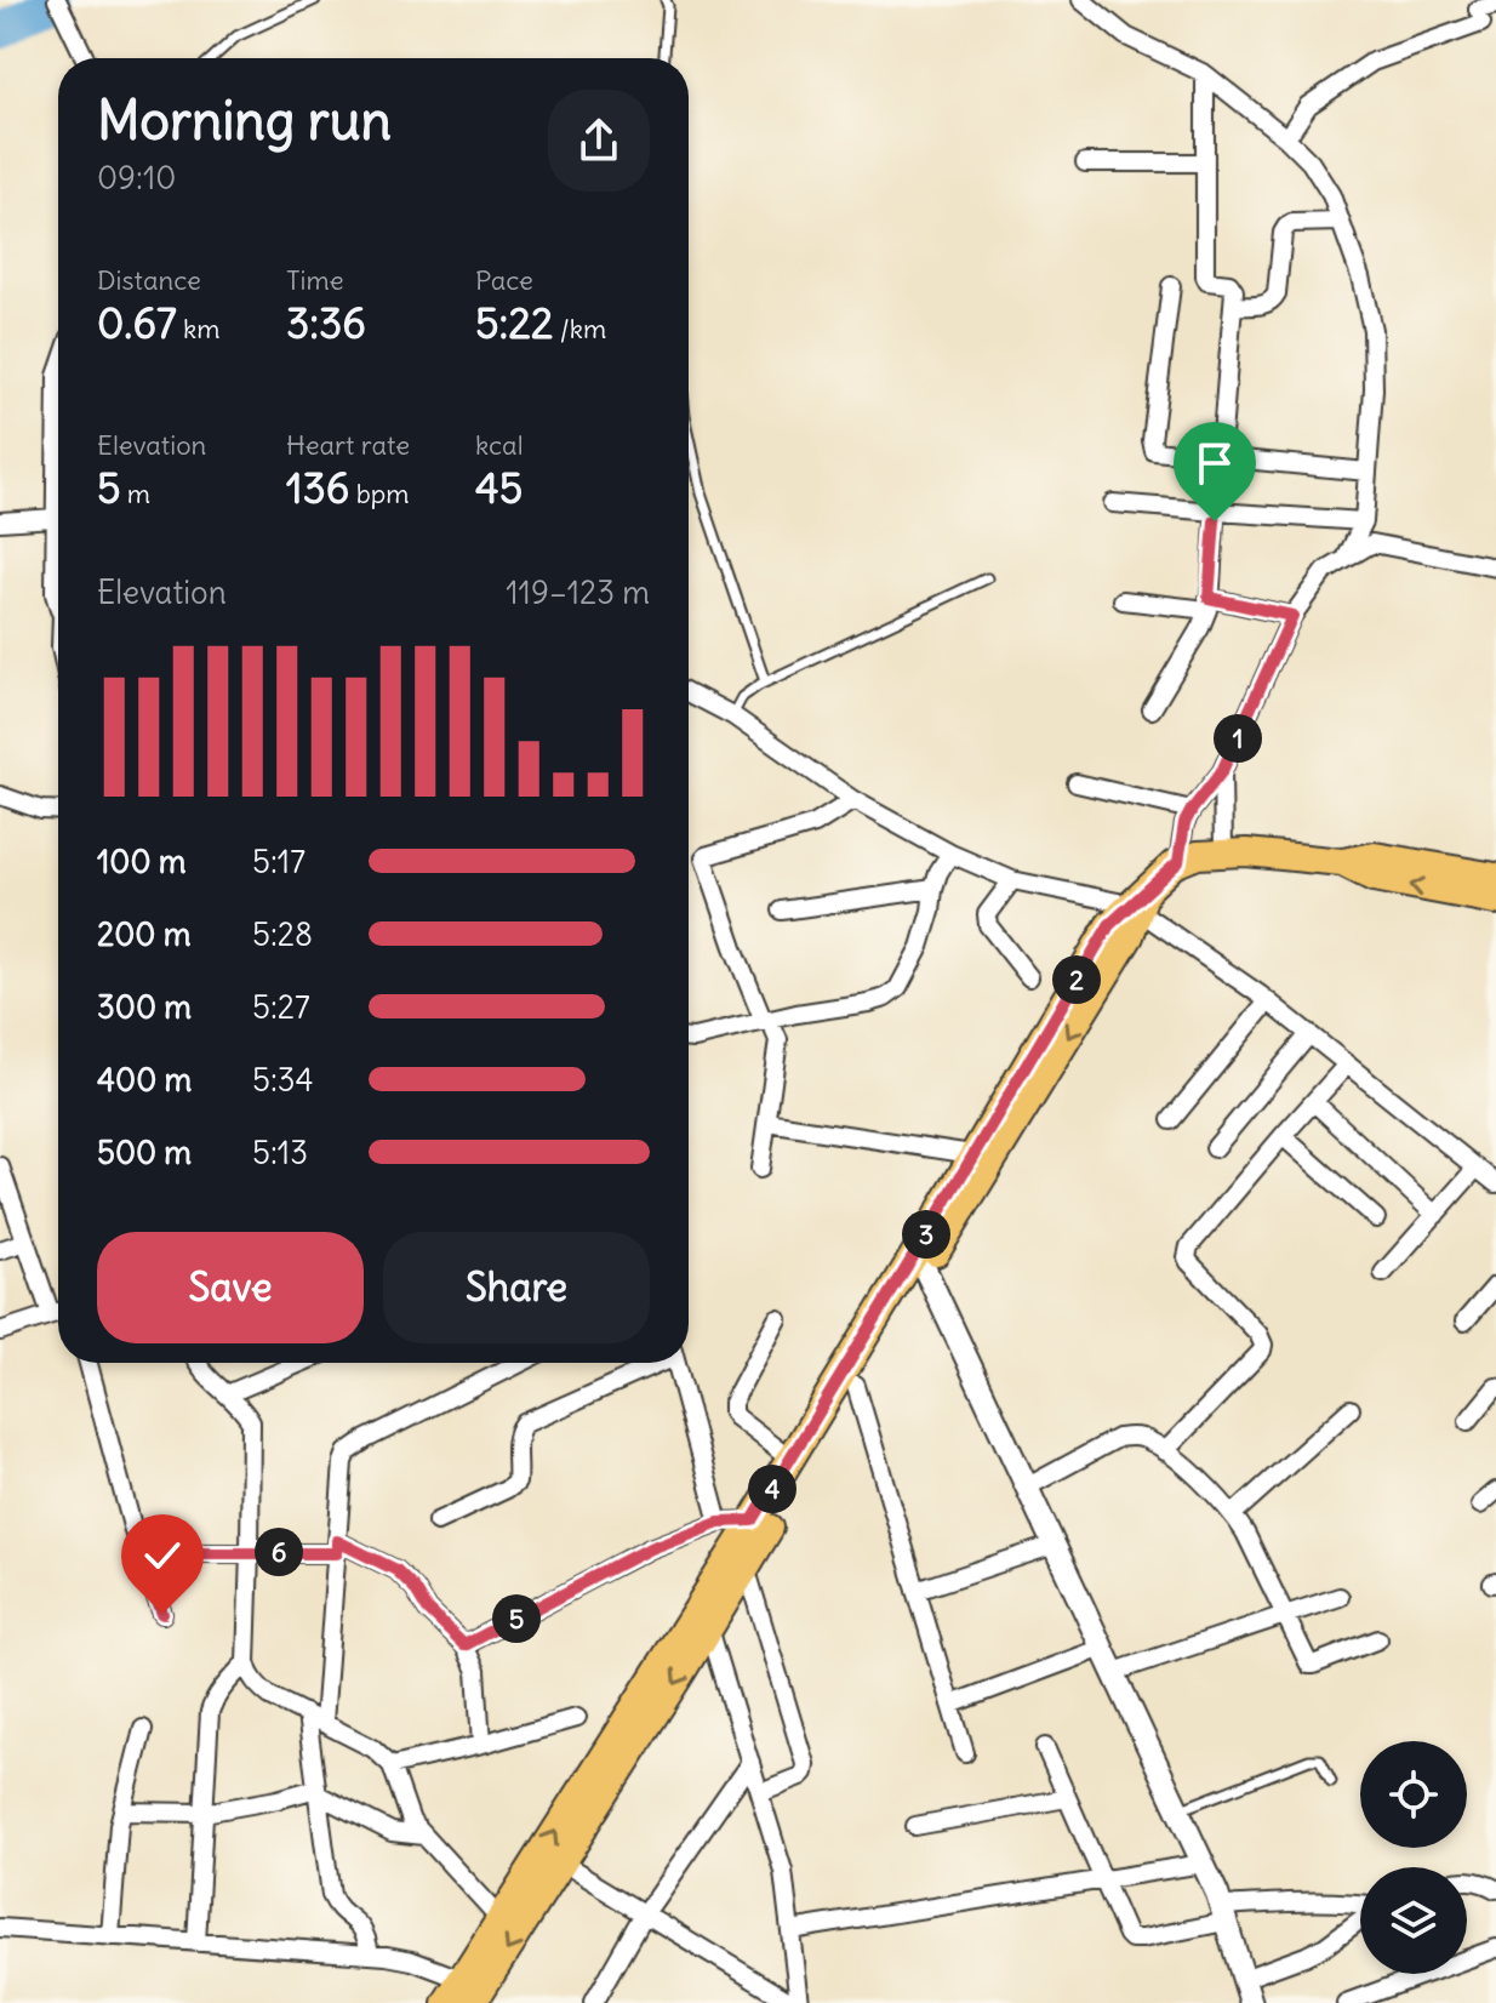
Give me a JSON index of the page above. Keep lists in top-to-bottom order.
{
  "page": {
    "heading": ["Morning run", "09:10"],
    "stats": [
      ["Distance", "0.67 km"],
      ["Time", "3:36"],
      ["Pace", "5:22 /km"],
      ["Elevation", "5 m"],
      ["Heart rate", "136 bpm"],
      ["kcal", "45"]
    ],
    "chart": ["Elevation", "119–123 m"],
    "pins": [
      "1",
      "2",
      "3",
      "4",
      "6",
      "5"
    ],
    "list": [
      {
        "name": "100 m",
        "note": "5:17"
      },
      {
        "name": "200 m",
        "note": "5:28"
      },
      {
        "name": "300 m",
        "note": "5:27"
      },
      {
        "name": "400 m",
        "note": "5:34"
      },
      {
        "name": "500 m",
        "note": "5:13"
      }
    ],
    "buttons": ["Save", "Share"]
  }
}
